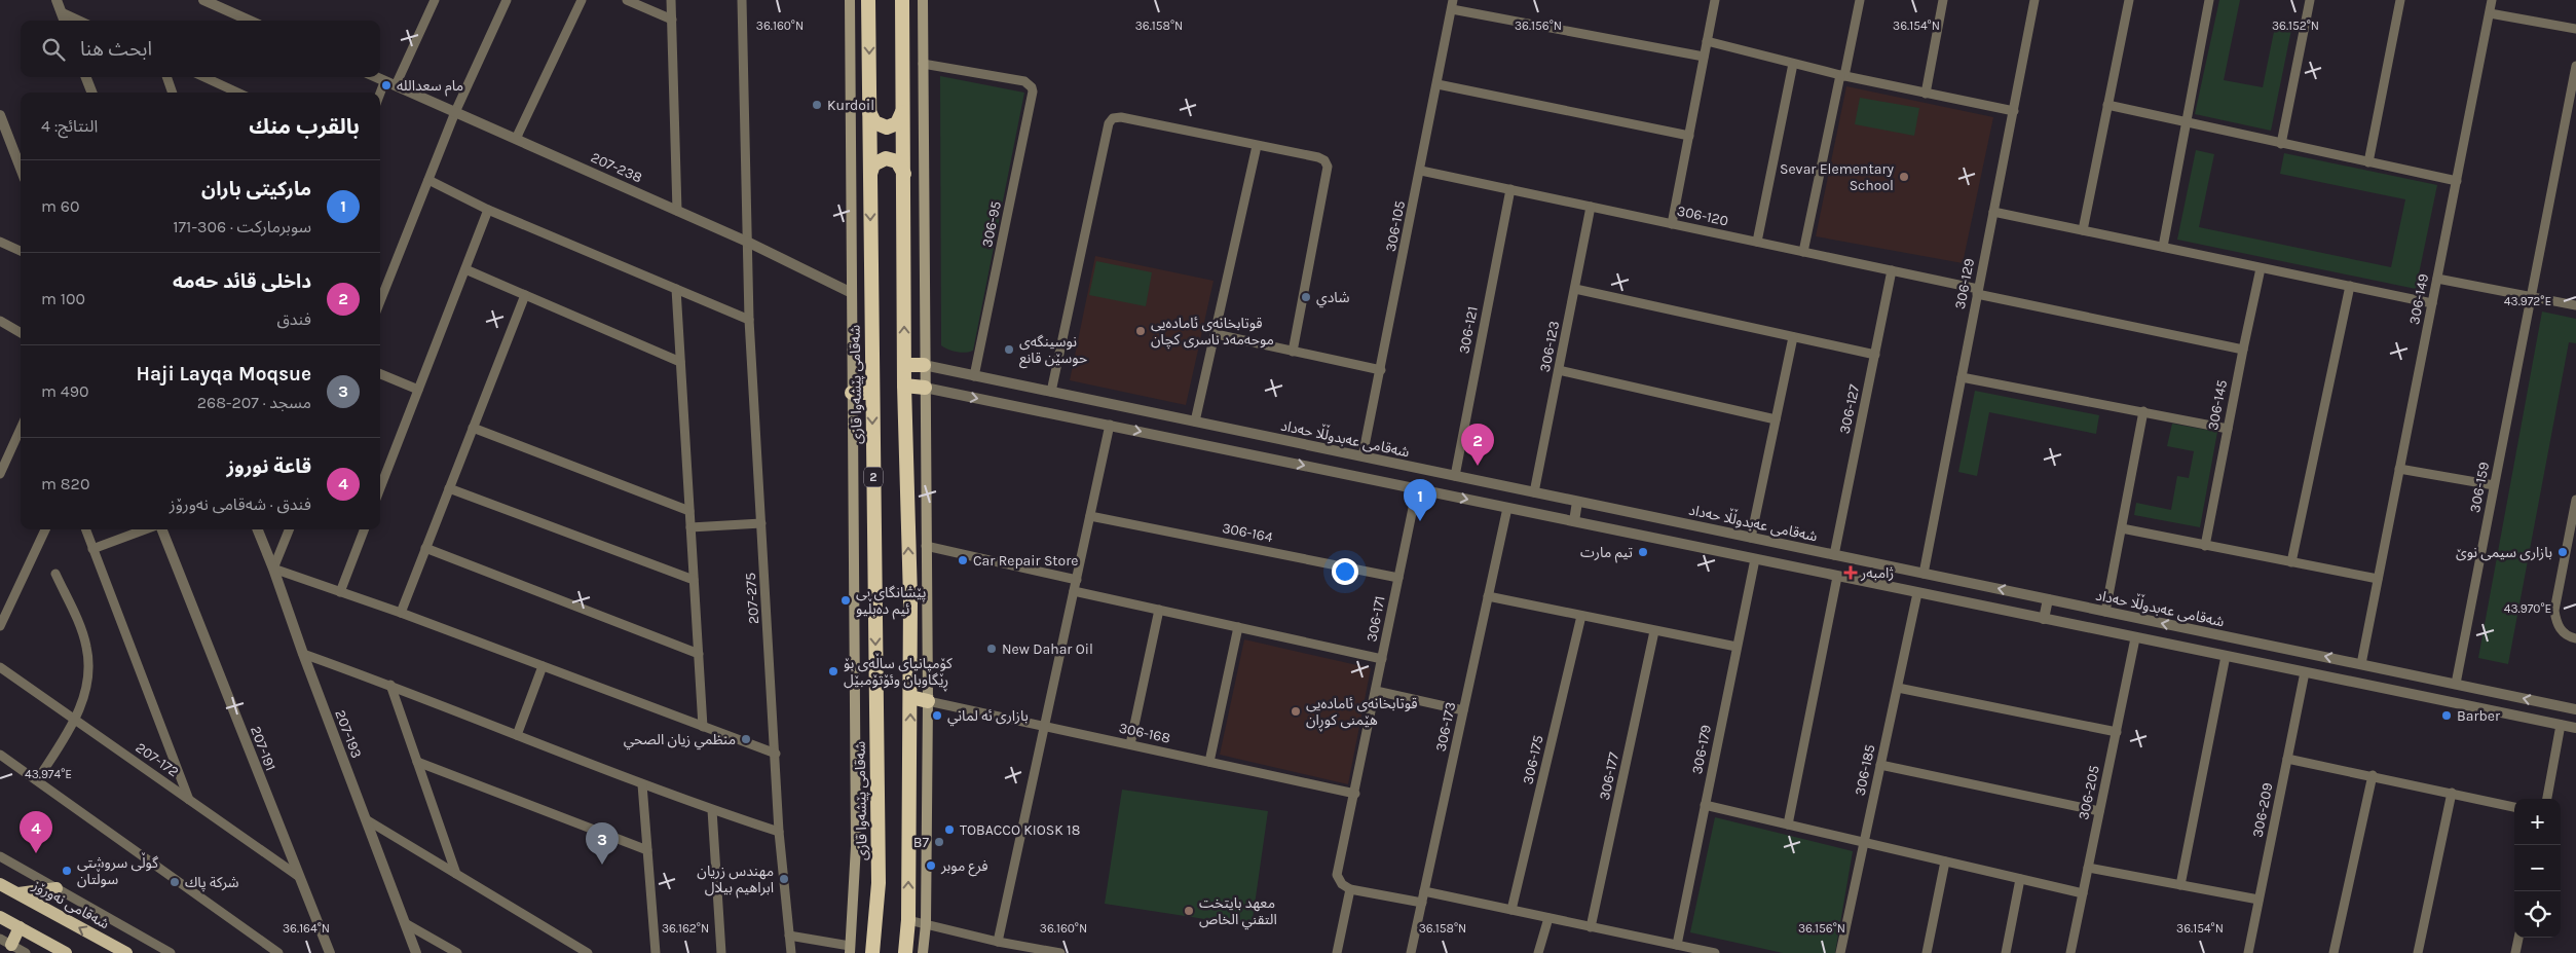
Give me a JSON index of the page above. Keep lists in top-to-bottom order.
{
  "streets": {
    "highway": ["شەقامی پێشەوا قازی", "2"],
    "main road": ["شەقامی نەورۆز"],
    "street": [
      "207-238",
      "306-120",
      "306-95",
      "306-105",
      "306-129",
      "306-149",
      "306-121",
      "306-123",
      "306-145",
      "306-127",
      "شەقامی عەبدوڵڵا حەداد",
      "306-159",
      "306-164",
      "207-275",
      "306-171",
      "306-173",
      "306-168",
      "207-193",
      "207-191",
      "306-179",
      "207-172",
      "306-175",
      "306-185",
      "306-177",
      "306-205",
      "306-209"
    ]
  },
  "crossings": [
    ["207-238", "207-275"],
    ["306-120", "306-105"],
    ["306-120", "306-129"],
    ["306-120", "306-121"],
    ["306-120", "306-123"],
    ["306-120", "306-145"],
    ["306-120", "306-127"],
    ["306-95", "شەقامی عەبدوڵڵا حەداد"],
    ["306-105", "شەقامی عەبدوڵڵا حەداد"],
    ["306-129", "شەقامی عەبدوڵڵا حەداد"],
    ["306-149", "شەقامی عەبدوڵڵا حەداد"],
    ["306-121", "شەقامی عەبدوڵڵا حەداد"],
    ["306-123", "شەقامی عەبدوڵڵا حەداد"],
    ["306-127", "شەقامی عەبدوڵڵا حەداد"],
    ["شەقامی عەبدوڵڵا حەداد", "306-159"],
    ["306-164", "306-171"],
    ["306-171", "306-168"],
    ["207-191", "207-172"]
  ],
  "places": {
    "other": [
      "مام سعدالله",
      "Kurdoil",
      "Sevar Elementary School",
      "شادي",
      "قوتابخانەی ئامادەیی موحەمەد ناسری کچان",
      "نوسینگەی حوسێن قانع",
      "تيم مارت",
      "بازاری سیمی نوێ",
      "Car Repair Store",
      "پێشانگای بی ئیم دەبڵیو",
      "New Dahar Oil",
      "کۆمپانیای ساڵەی بۆ ڕێگاوبان وئۆتۆمبێل",
      "قوتابخانەی ئامادەیی هێمنی کوڕان",
      "بازارى ئه لماني",
      "Barber",
      "منظمي زيان الصحي",
      "TOBACCO KIOSK 18",
      "B7",
      "فرع موبر",
      "گوڵی سروشتی سوڵتان",
      "مهندس زريان ابراهيم بيلال",
      "شركة پاك",
      "معهد بايتخت التقني الخاص"
    ],
    "health": ["ژامبەر"]
  },
  "page": {
    "search": "ابحث هنا",
    "heading": ["بالقرب منك", "النتائج: 4"],
    "list": [
      {
        "mark": "1",
        "name": "ماركيتى باران",
        "note": "سوبرماركت · 306-171",
        "value": "60 m"
      },
      {
        "mark": "2",
        "name": "داخلی قائد حەمە",
        "note": "فندق",
        "value": "100 m"
      },
      {
        "mark": "3",
        "name": "Haji Layqa Moqsue",
        "note": "مسجد · 207-268",
        "value": "490 m"
      },
      {
        "mark": "4",
        "name": "قاعة نوروز",
        "note": "فندق · شەقامی نەورۆز",
        "value": "820 m"
      }
    ],
    "pins": [
      "2",
      "1",
      "4",
      "3"
    ],
    "map_buttons": ["+", "−"]
  },
  "coordinates": [
    "36.158°N",
    "36.160°N",
    "36.156°N",
    "36.154°N",
    "36.152°N",
    "43.972°E",
    "43.970°E",
    "43.974°E",
    "36.164°N",
    "36.162°N"
  ]
}
